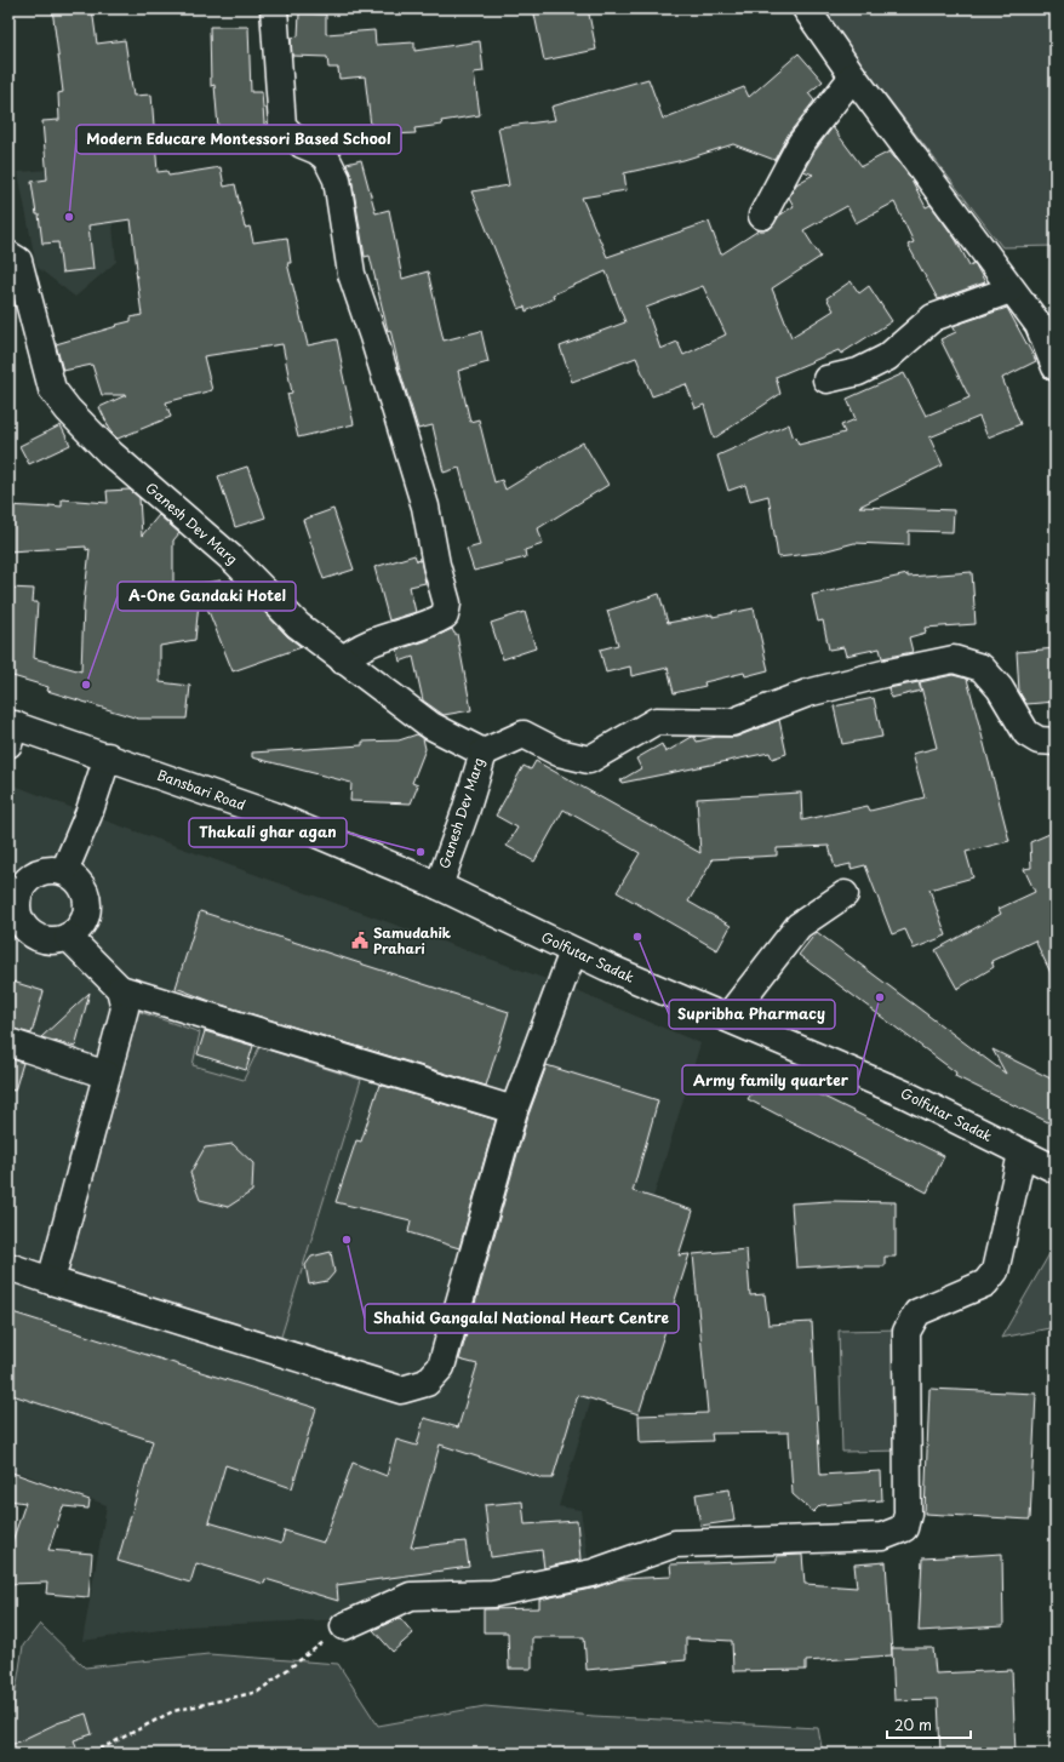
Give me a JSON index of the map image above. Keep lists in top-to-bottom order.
{
  "streets": {
    "street": ["Ganesh Dev Marg", "Bansbari Road", "Golfutar Sadak"]
  },
  "crossings": [
    ["Ganesh Dev Marg", "Bansbari Road"],
    ["Ganesh Dev Marg", "Golfutar Sadak"],
    ["Bansbari Road", "Golfutar Sadak"]
  ],
  "places": {
    "other": [
      "Modern Educare Montessori Based School",
      "A-One Gandaki Hotel",
      "Thakali ghar agan",
      "Supribha Pharmacy",
      "Army family quarter",
      "Shahid Gangalal National Heart Centre"
    ],
    "public building": ["Samudahik Prahari"]
  },
  "scale_bar": "20 m"
}
